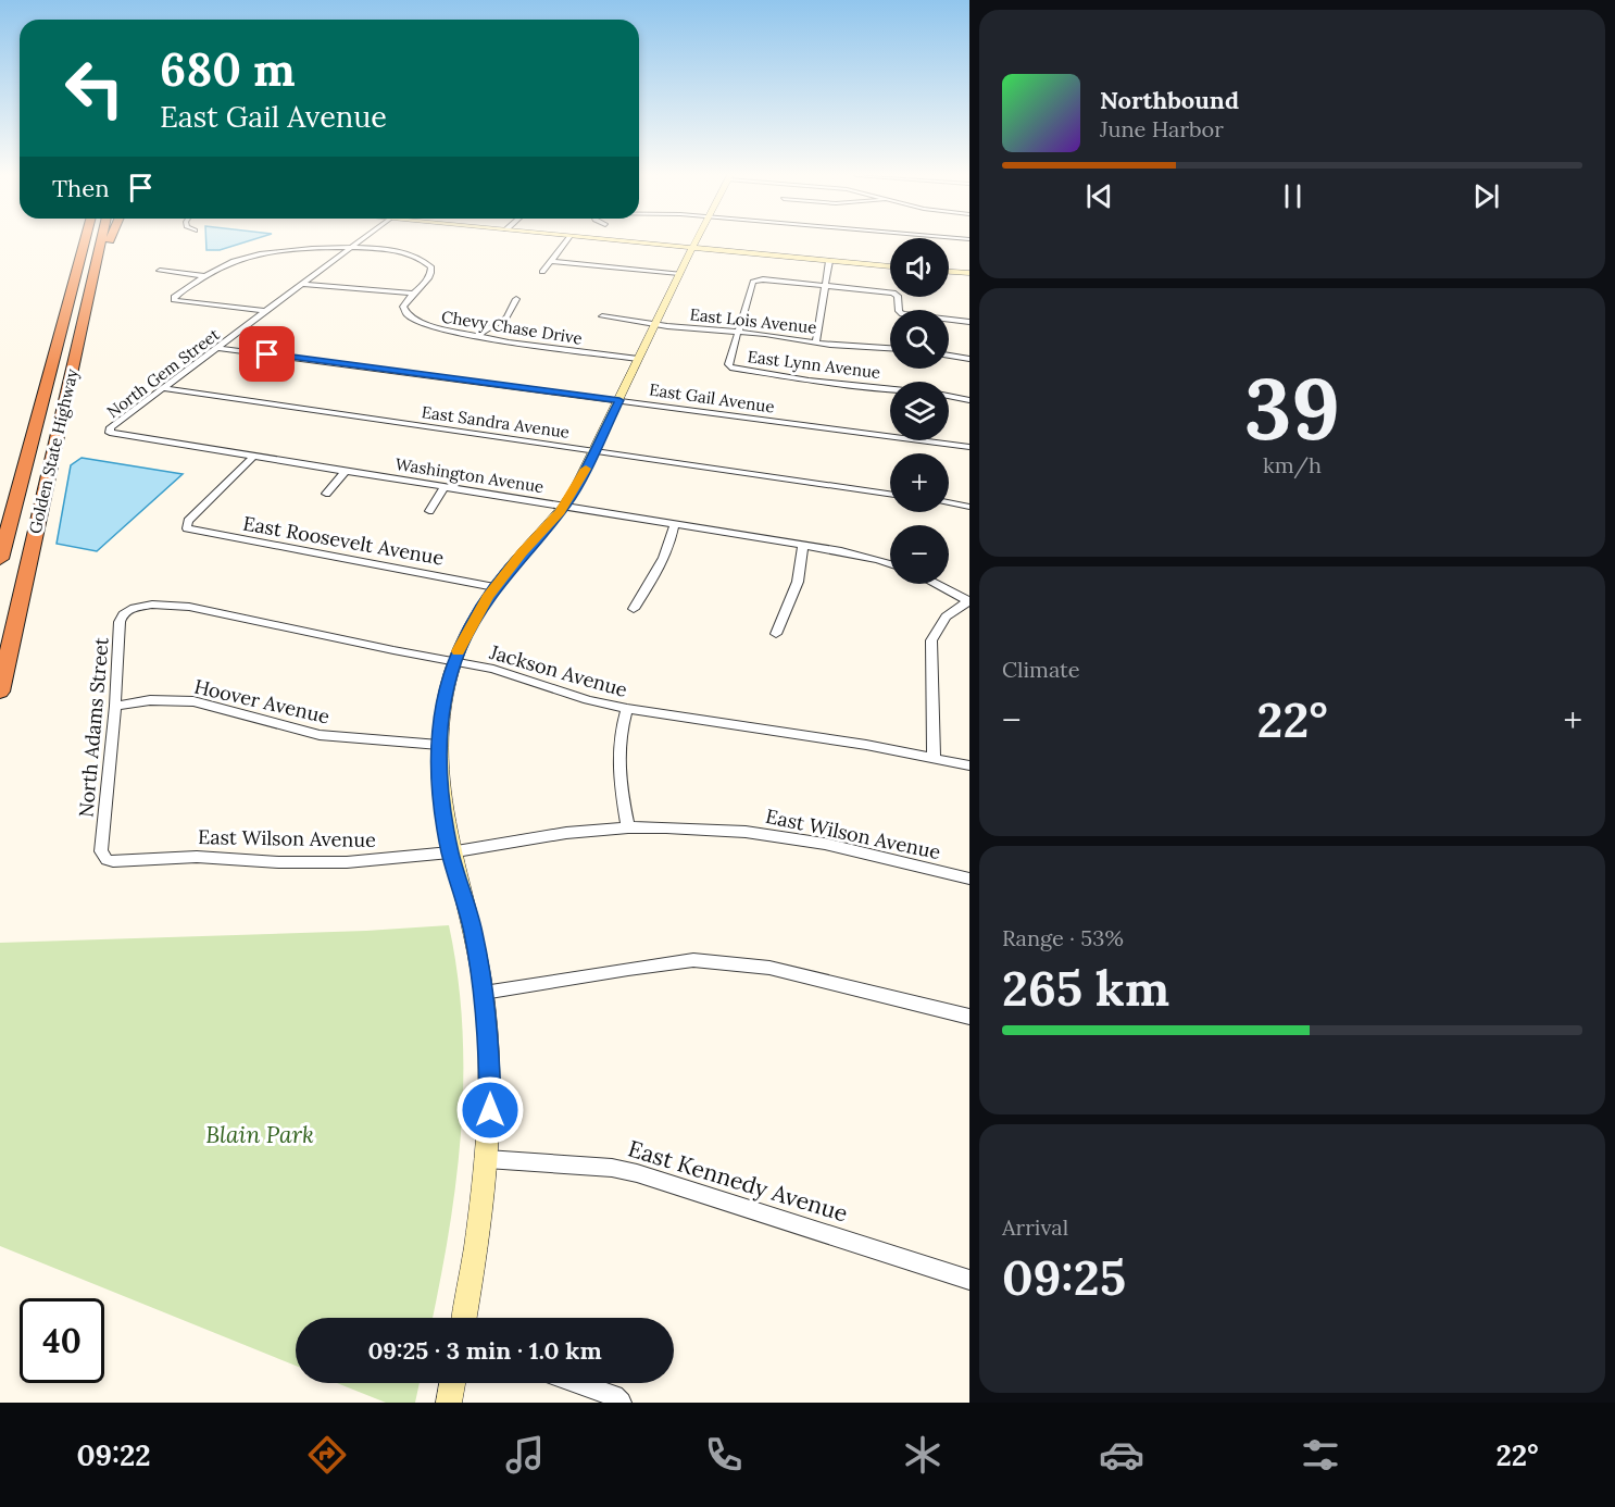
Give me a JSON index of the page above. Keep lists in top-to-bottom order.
{
  "streets": {
    "highway": ["Golden State Highway"],
    "street": [
      "East Lois Avenue",
      "Chevy Chase Drive",
      "East Lynn Avenue",
      "North Gem Street",
      "East Gail Avenue",
      "East Sandra Avenue",
      "Washington Avenue",
      "East Roosevelt Avenue",
      "Jackson Avenue",
      "Hoover Avenue",
      "North Adams Street",
      "East Wilson Avenue",
      "East Kennedy Avenue"
    ]
  },
  "crossings": [
    ["East Lois Avenue", "East Lynn Avenue"],
    ["North Gem Street", "East Gail Avenue"],
    ["North Gem Street", "East Sandra Avenue"],
    ["North Gem Street", "Washington Avenue"],
    ["Washington Avenue", "East Roosevelt Avenue"],
    ["Jackson Avenue", "North Adams Street"],
    ["Hoover Avenue", "North Adams Street"],
    ["North Adams Street", "East Wilson Avenue"]
  ],
  "parks": ["Blain Park"],
  "page": {
    "turn": ["680 m", "East Gail Avenue"],
    "song": ["Northbound", "June Harbor"],
    "then": "Then",
    "map_buttons": ["+", "−"],
    "tile": [
      ["39", "km/h"],
      "Climate",
      ["Range · 53%", "265 km"],
      ["Arrival", "09:25"]
    ],
    "heat": ["−", "22°", "+"],
    "limit": "40",
    "trip": "09:25 · 3 min · 1.0 km",
    "tabs": ["09:22", "22°"]
  }
}
